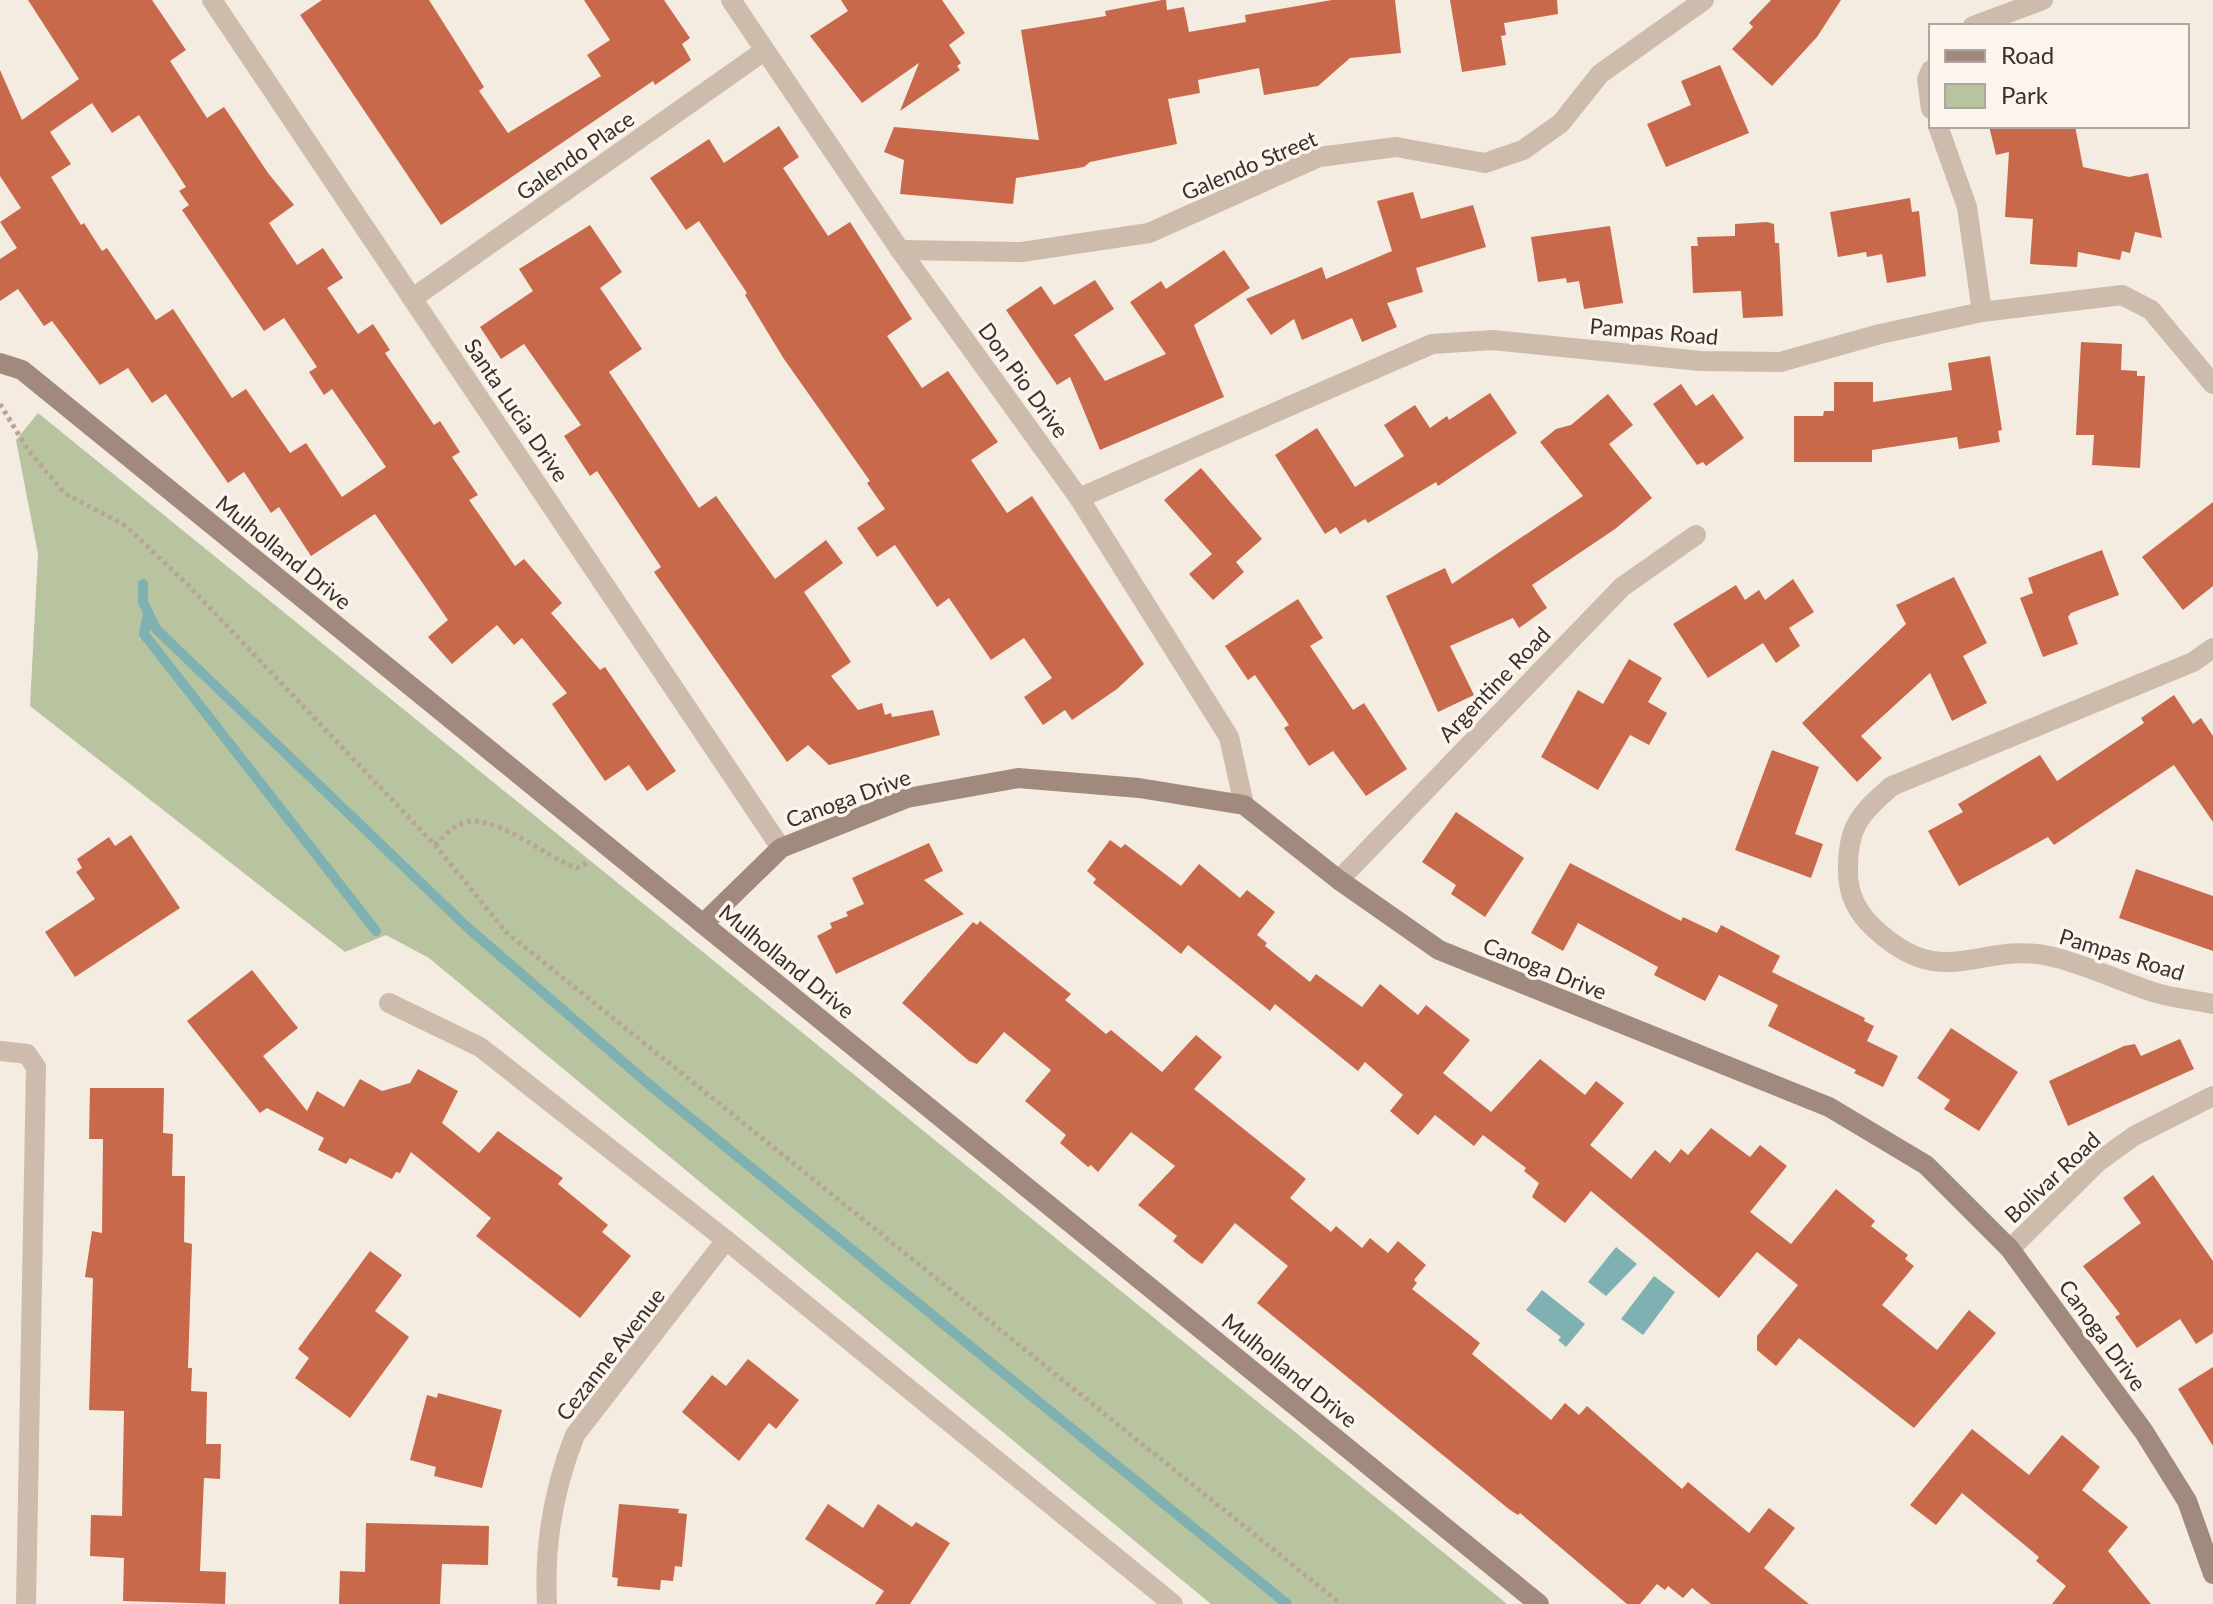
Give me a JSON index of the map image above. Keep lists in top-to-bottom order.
{
  "streets": {
    "main road": ["Mulholland Drive", "Canoga Drive"],
    "street": [
      "Galendo Place",
      "Galendo Street",
      "Pampas Road",
      "Don Pio Drive",
      "Santa Lucia Drive",
      "Argentine Road",
      "Bolivar Road",
      "Cezanne Avenue"
    ]
  },
  "crossings": [
    ["Galendo Place", "Don Pio Drive"],
    ["Galendo Place", "Santa Lucia Drive"],
    ["Galendo Street", "Don Pio Drive"],
    ["Pampas Road", "Don Pio Drive"],
    ["Don Pio Drive", "Canoga Drive"],
    ["Santa Lucia Drive", "Canoga Drive"],
    ["Mulholland Drive", "Canoga Drive"],
    ["Argentine Road", "Canoga Drive"],
    ["Canoga Drive", "Bolivar Road"]
  ],
  "legend": ["Road", "Park"]
}
